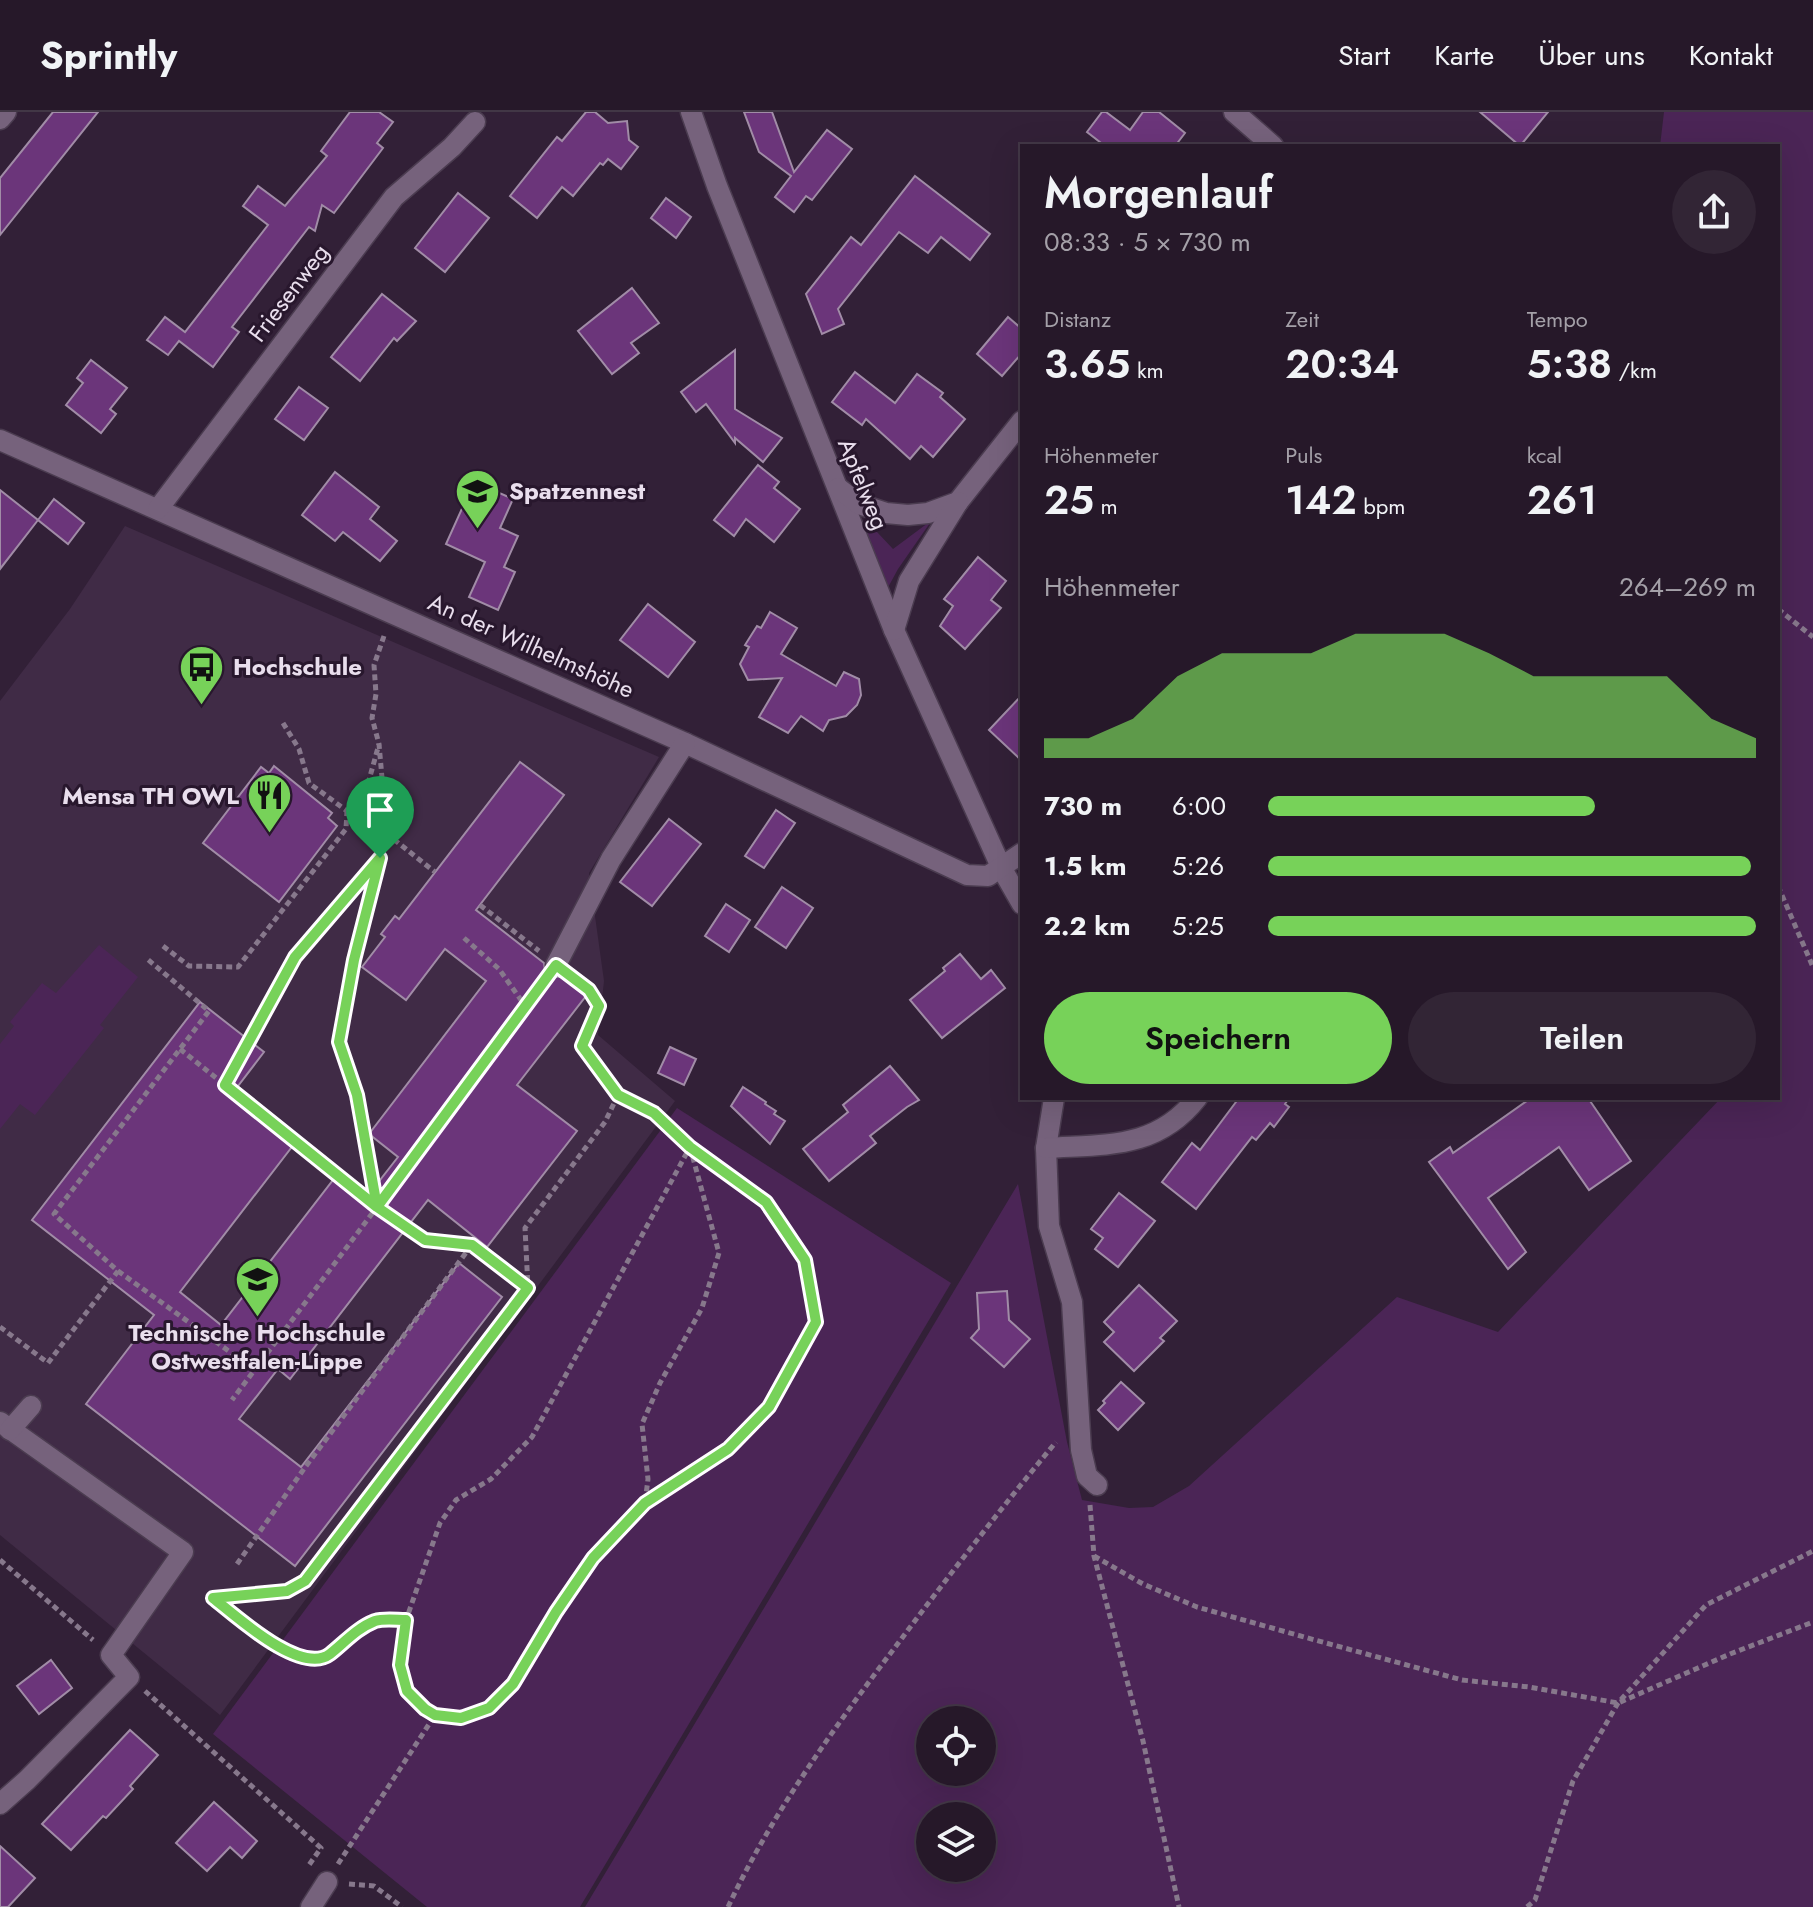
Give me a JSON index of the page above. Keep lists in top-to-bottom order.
{
  "streets": {
    "street": ["Friesenweg", "Apfelweg", "An der Wilhelmshöhe"]
  },
  "crossings": [
    ["Friesenweg", "An der Wilhelmshöhe"],
    ["Apfelweg", "An der Wilhelmshöhe"]
  ],
  "places": {
    "school or university": ["Spatzennest", "Technische Hochschule Ostwestfalen-Lippe"],
    "bus stop": ["Hochschule"],
    "restaurant": ["Mensa TH OWL"]
  },
  "page": {
    "header": "Sprintly",
    "nav": [
      "Start",
      "Karte",
      "Über uns",
      "Kontakt"
    ],
    "heading": ["Morgenlauf", "08:33 · 5 × 730 m"],
    "stats": [
      ["Distanz", "3.65 km"],
      ["Zeit", "20:34"],
      ["Tempo", "5:38 /km"],
      ["Höhenmeter", "25 m"],
      ["Puls", "142 bpm"],
      ["kcal", "261"]
    ],
    "chart": ["Höhenmeter", "264–269 m"],
    "list": [
      {
        "name": "730 m",
        "note": "6:00"
      },
      {
        "name": "1.5 km",
        "note": "5:26"
      },
      {
        "name": "2.2 km",
        "note": "5:25"
      }
    ],
    "buttons": ["Speichern", "Teilen"]
  }
}
